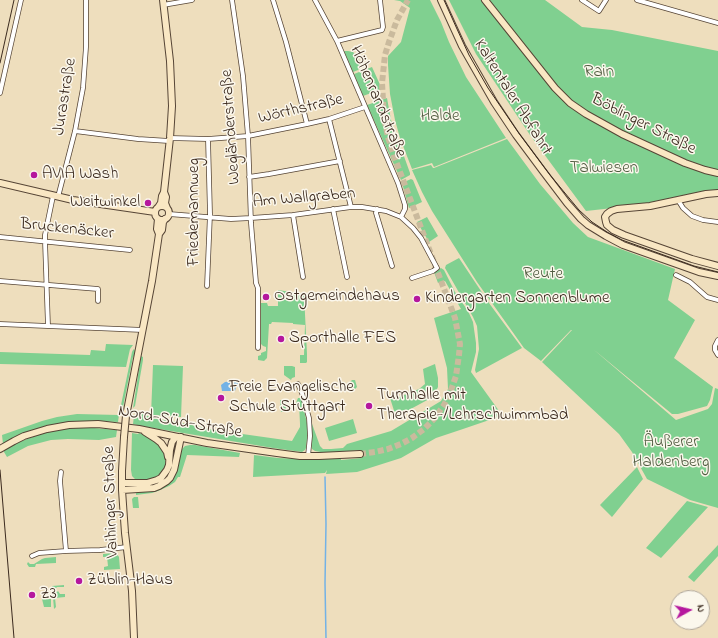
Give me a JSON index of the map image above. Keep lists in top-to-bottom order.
{
  "streets": {
    "main road": [
      "Kaltentaler Abfahrt",
      "Böblinger Straße",
      "Nord-Süd-Straße",
      "Vaihinger Straße"
    ],
    "street": [
      "Jurastraße",
      "Höhenrandstraße",
      "Wörthstraße",
      "Wegländerstraße",
      "Am Wallgraben",
      "Friedemannweg",
      "Bruckenäcker"
    ]
  },
  "crossings": [
    ["Jurastraße", "Wörthstraße"],
    ["Jurastraße", "Bruckenäcker"],
    ["Höhenrandstraße", "Wörthstraße"],
    ["Höhenrandstraße", "Am Wallgraben"],
    ["Wörthstraße", "Wegländerstraße"],
    ["Wörthstraße", "Friedemannweg"],
    ["Wegländerstraße", "Am Wallgraben"],
    ["Am Wallgraben", "Friedemannweg"]
  ],
  "parks": [
    "Rain",
    "Halde",
    "Talwiesen",
    "Reute",
    "Äußerer Haldenberg"
  ],
  "places": [
    "AVIA Wash",
    "Weitwinkel",
    "Ostgemeindehaus",
    "Kindergarten Sonnenblume",
    "Sporthalle FES",
    "Freie Evangelische Schule Stuttgart",
    "Turnhalle mit Therapie-/Lehrschwimmbad",
    "Züblin-Haus",
    "Z3"
  ],
  "north": "right"
}
